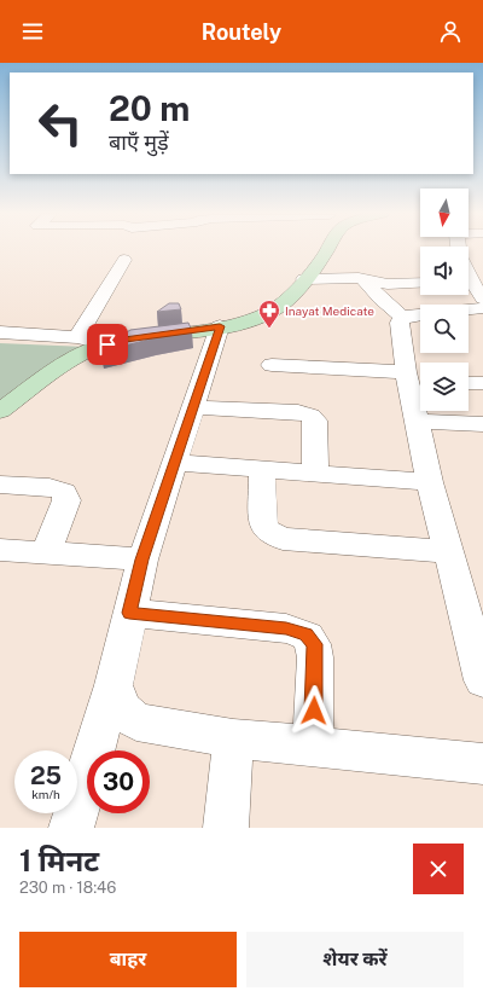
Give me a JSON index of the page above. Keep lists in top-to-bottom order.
{
  "places": {
    "pharmacy": ["Inayat Medicate"]
  },
  "north": "bottom",
  "page": {
    "header": "Routely",
    "turn": ["20 m", "बाएँ मुड़ें"],
    "speed": "25 km/h",
    "limit": "30",
    "heading": ["1 मिनट", "230 m · 18:46"],
    "buttons": ["बाहर", "शेयर करें"]
  }
}
